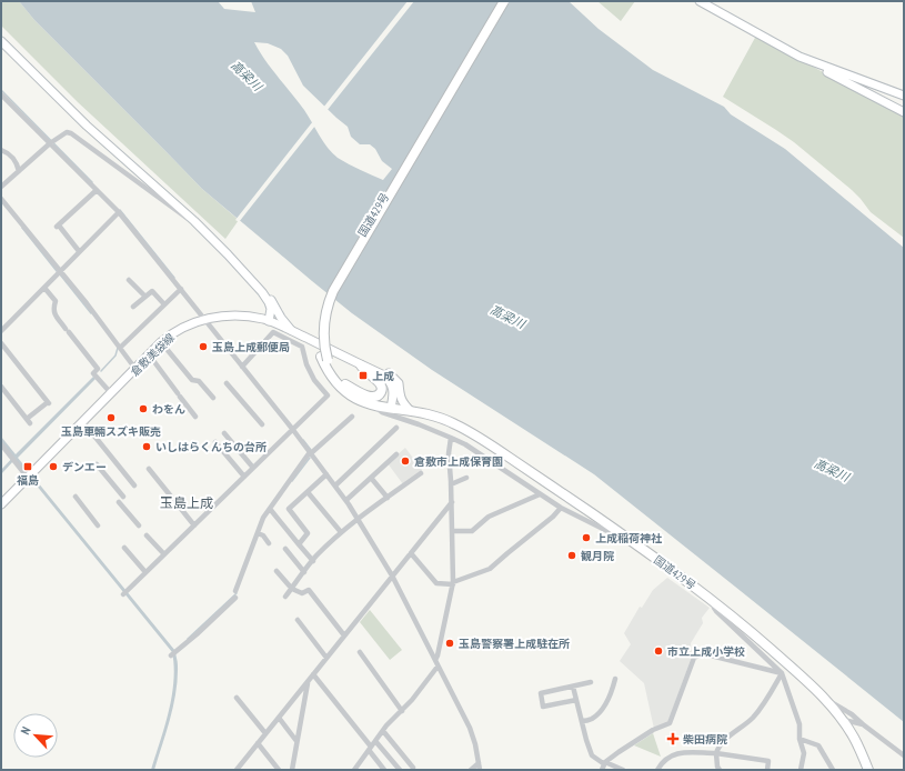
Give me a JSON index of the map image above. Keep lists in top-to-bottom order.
{
  "streets": {
    "highway": ["国道429号"],
    "street": ["倉敷美袋線"]
  },
  "crossings": [
    ["国道429号", "倉敷美袋線"]
  ],
  "districts": ["玉島上成"],
  "water": ["高梁川"],
  "places": {
    "other": [
      "玉島上成郵便局",
      "わをん",
      "玉島車輛スズキ販売",
      "いしはらくんちの台所",
      "倉敷市上成保育園",
      "デンエー",
      "上成稲荷神社",
      "観月院",
      "玉島警察署上成駐在所",
      "市立上成小学校"
    ],
    "transit": ["上成", "福島"],
    "health": ["柴田病院"]
  },
  "north": "top left"
}
